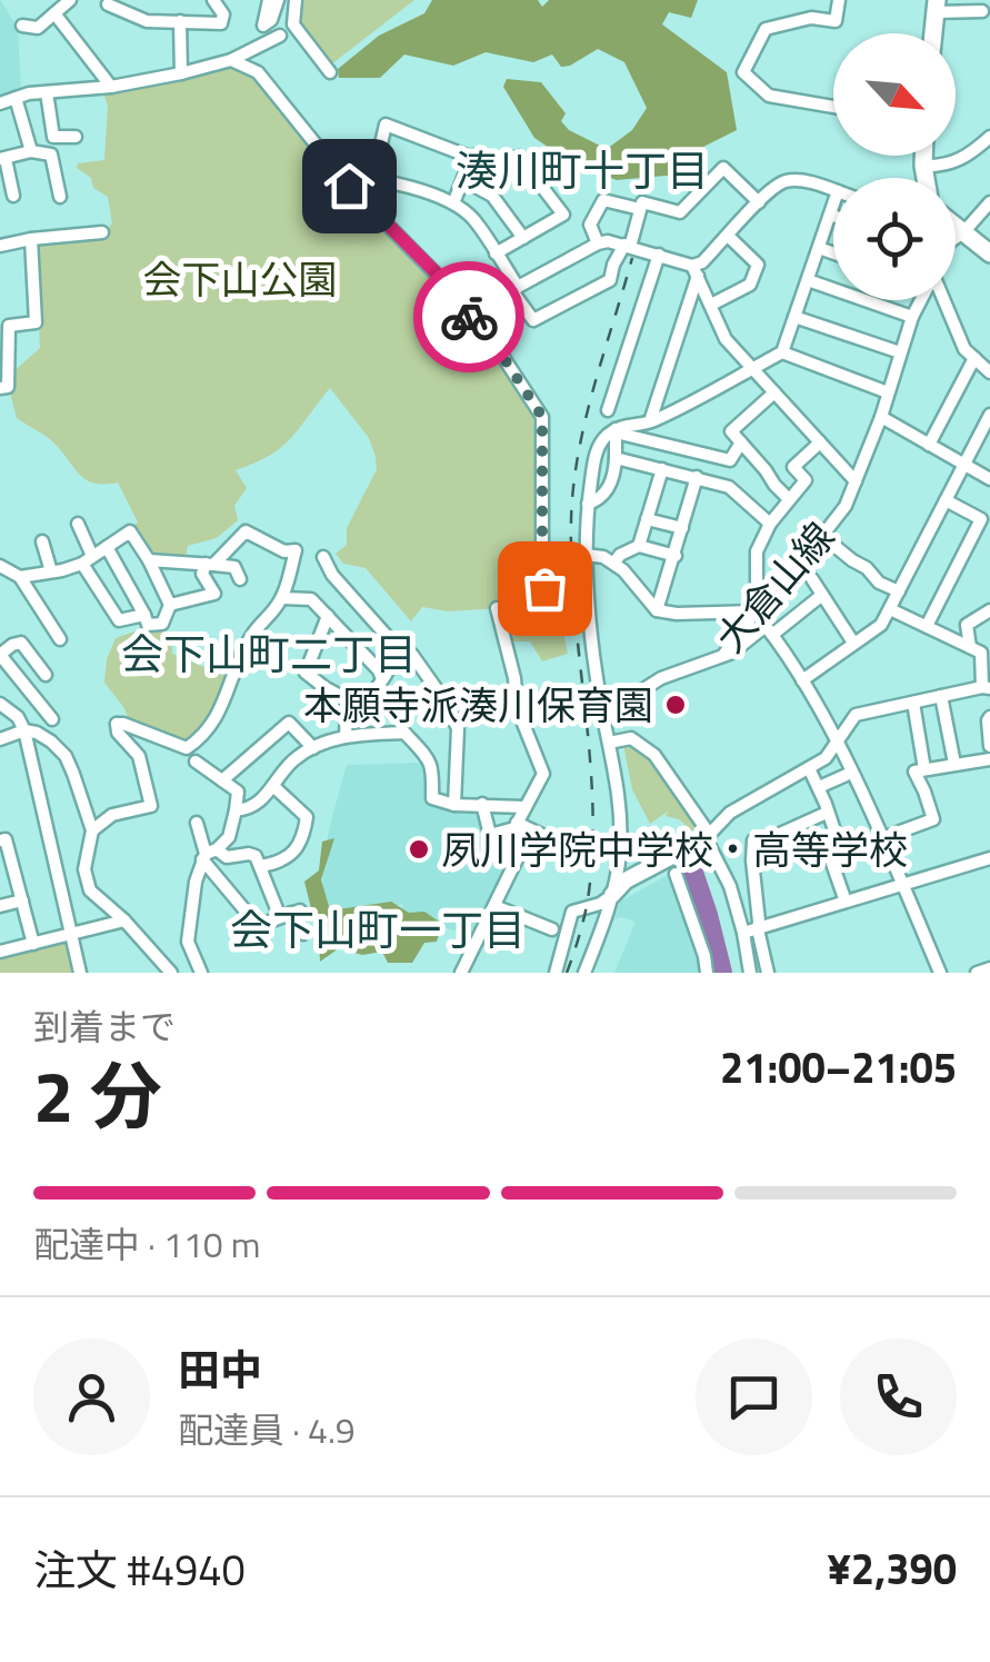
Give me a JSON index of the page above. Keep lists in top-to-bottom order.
{
  "streets": {
    "street": ["大倉山線"]
  },
  "districts": ["湊川町十丁目", "会下山町二丁目", "会下山町一丁目"],
  "parks": ["会下山公園"],
  "places": ["本願寺派湊川保育園", "夙川学院中学校・高等学校"],
  "north": "bottom right",
  "page": {
    "heading": ["2 分", "到着まで", "21:00–21:05"],
    "panel": [
      "田中",
      "配達員 · 4.9",
      "注文 #4940",
      "¥2,390"
    ],
    "bar": "配達中 · 110 m"
  }
}
